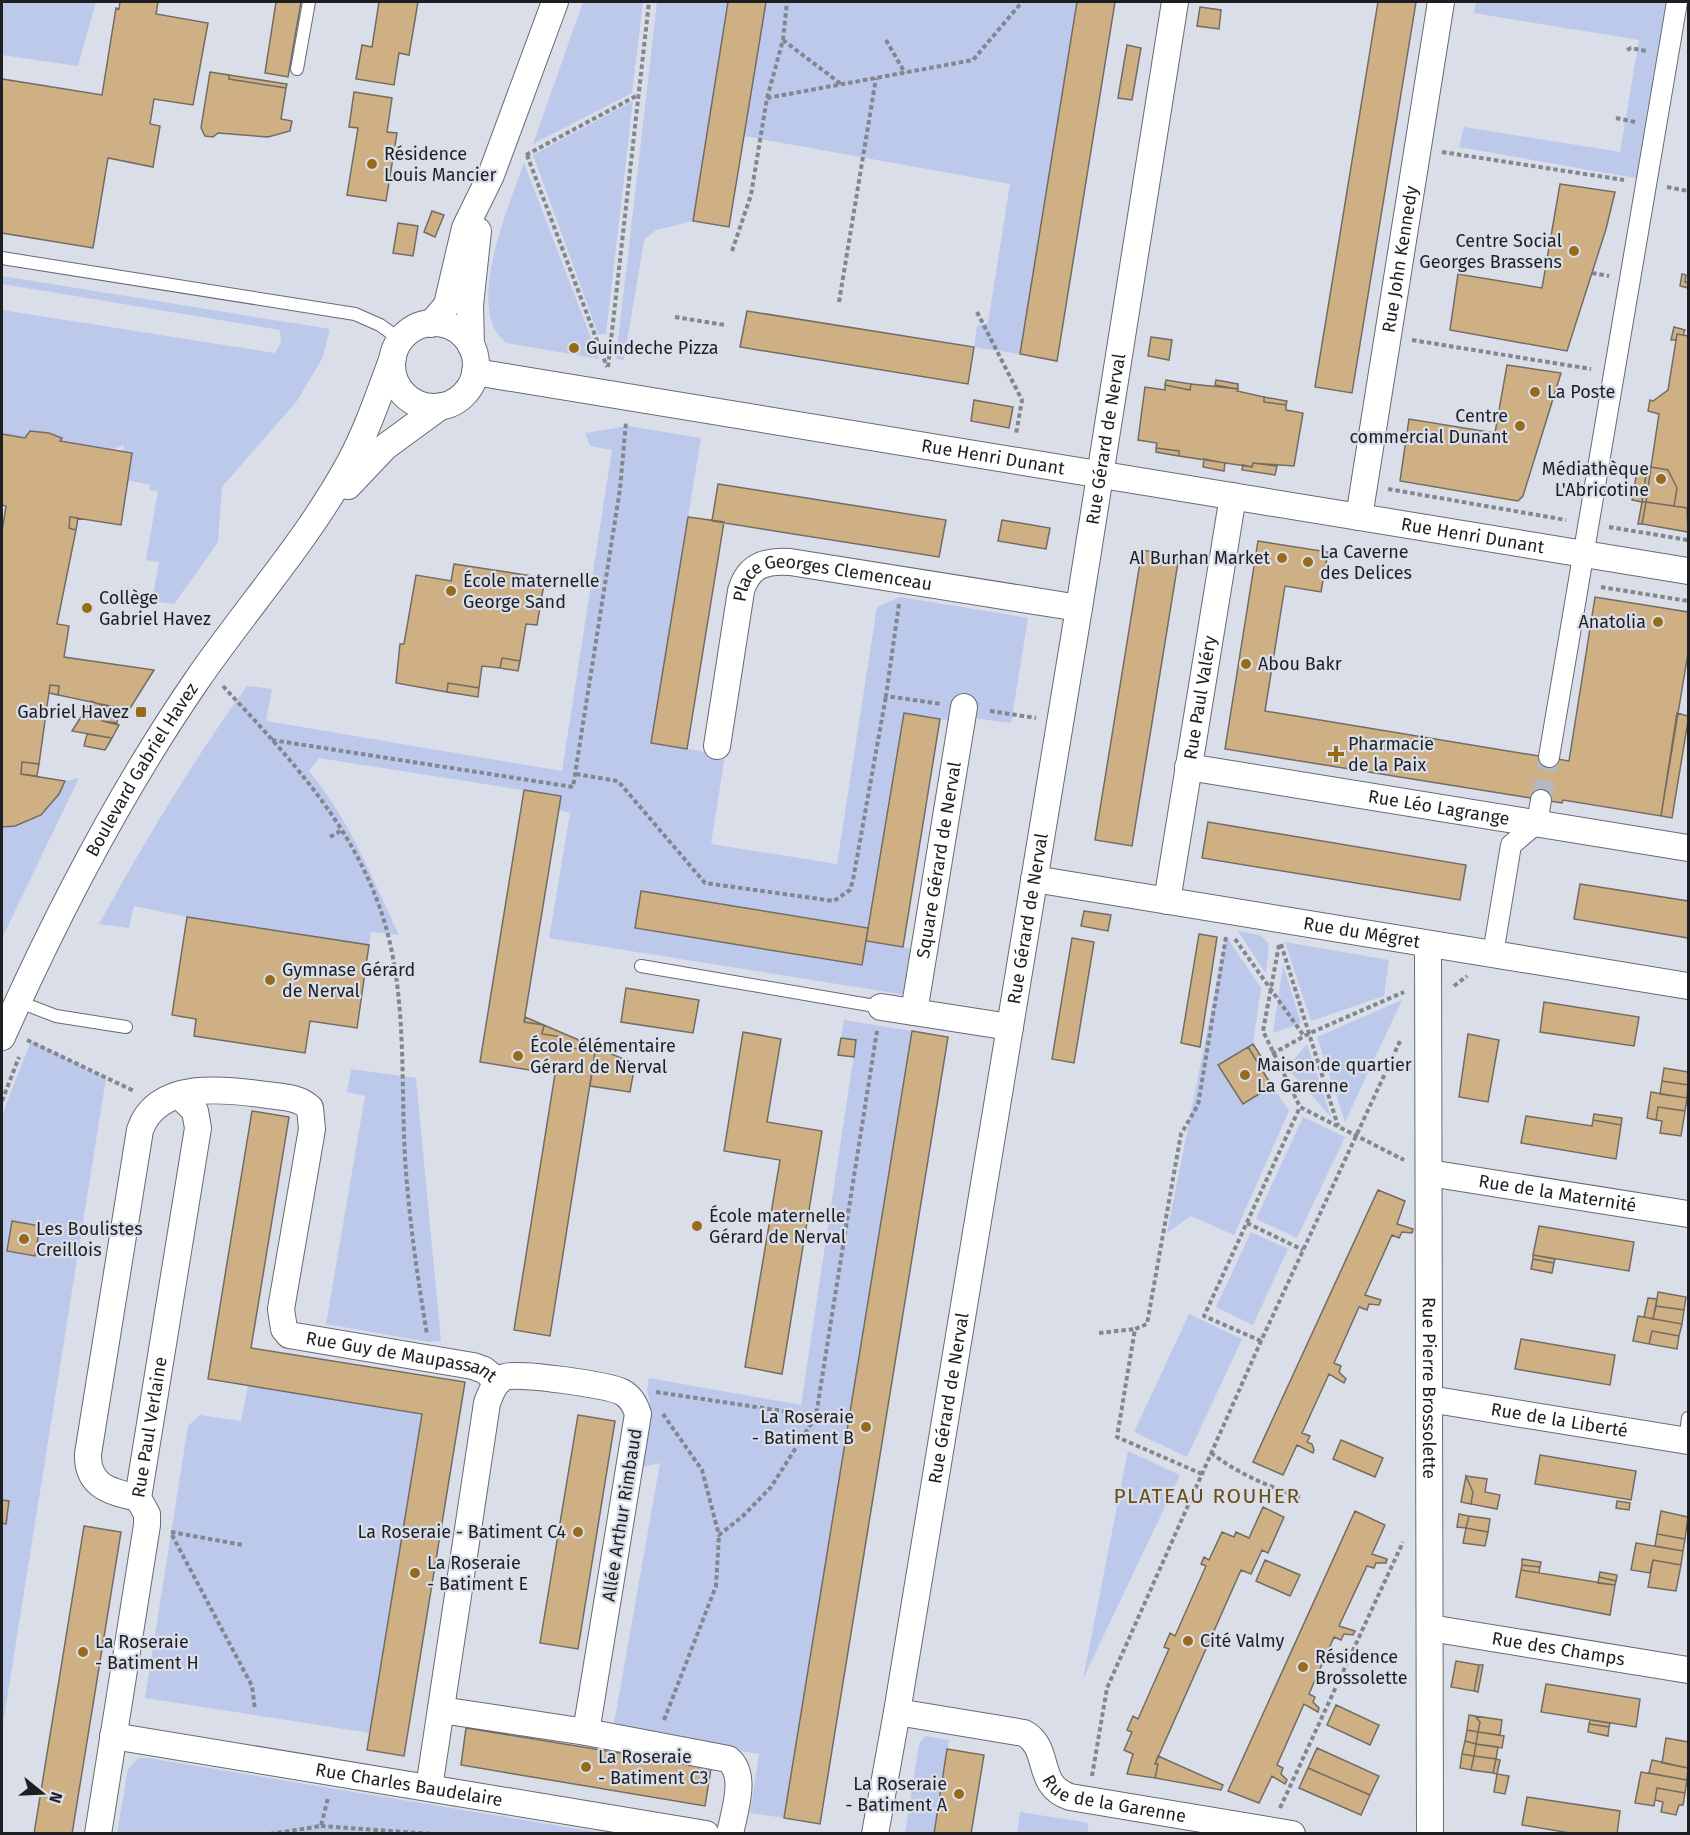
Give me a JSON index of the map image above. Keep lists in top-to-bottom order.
{
  "streets": {
    "street": [
      "Rue John Kennedy",
      "Rue Gérard de Nerval",
      "Rue Henri Dunant",
      "Place Georges Clemenceau",
      "Rue Paul Valéry",
      "Boulevard Gabriel Havez",
      "Rue Léo Lagrange",
      "Square Gérard de Nerval",
      "Rue du Mégret",
      "Rue de la Maternité",
      "Rue Guy de Maupassant",
      "Rue Pierre Brossolette",
      "Rue de la Liberté",
      "Rue Paul Verlaine",
      "Allée Arthur Rimbaud",
      "Rue des Champs",
      "Rue Charles Baudelaire",
      "Rue de la Garenne"
    ]
  },
  "crossings": [
    ["Rue John Kennedy", "Rue Henri Dunant"],
    ["Rue Gérard de Nerval", "Rue Henri Dunant"],
    ["Rue Gérard de Nerval", "Place Georges Clemenceau"],
    ["Rue Gérard de Nerval", "Rue du Mégret"],
    ["Rue Gérard de Nerval", "Rue de la Garenne"],
    ["Rue Henri Dunant", "Rue Paul Valéry"],
    ["Rue Henri Dunant", "Boulevard Gabriel Havez"],
    ["Rue Paul Valéry", "Rue Léo Lagrange"],
    ["Rue Paul Valéry", "Rue du Mégret"],
    ["Rue du Mégret", "Rue Pierre Brossolette"],
    ["Rue de la Maternité", "Rue Pierre Brossolette"],
    ["Rue Guy de Maupassant", "Rue Paul Verlaine"],
    ["Rue Guy de Maupassant", "Rue Charles Baudelaire"],
    ["Rue Pierre Brossolette", "Rue de la Liberté"],
    ["Rue Pierre Brossolette", "Rue des Champs"],
    ["Rue Paul Verlaine", "Rue Charles Baudelaire"]
  ],
  "districts": ["PLATEAU ROUHER"],
  "places": {
    "other": [
      "Résidence Louis Mancier",
      "Centre Social Georges Brassens",
      "Guindeche Pizza",
      "La Poste",
      "Centre commercial Dunant",
      "Médiathèque L'Abricotine",
      "Al Burhan Market",
      "La Caverne des Delices",
      "École maternelle George Sand",
      "Collège Gabriel Havez",
      "Anatolia",
      "Abou Bakr",
      "Gymnase Gérard de Nerval",
      "École élémentaire Gérard de Nerval",
      "Maison de quartier La Garenne",
      "École maternelle Gérard de Nerval",
      "Les Boulistes Creillois",
      "La Roseraie - Batiment B",
      "La Roseraie - Batiment C4",
      "La Roseraie - Batiment E",
      "Cité Valmy",
      "La Roseraie - Batiment H",
      "Résidence Brossolette",
      "La Roseraie - Batiment C3",
      "La Roseraie - Batiment A"
    ],
    "transit": ["Gabriel Havez"],
    "health": ["Pharmacie de la Paix"]
  },
  "north": "right"
}
